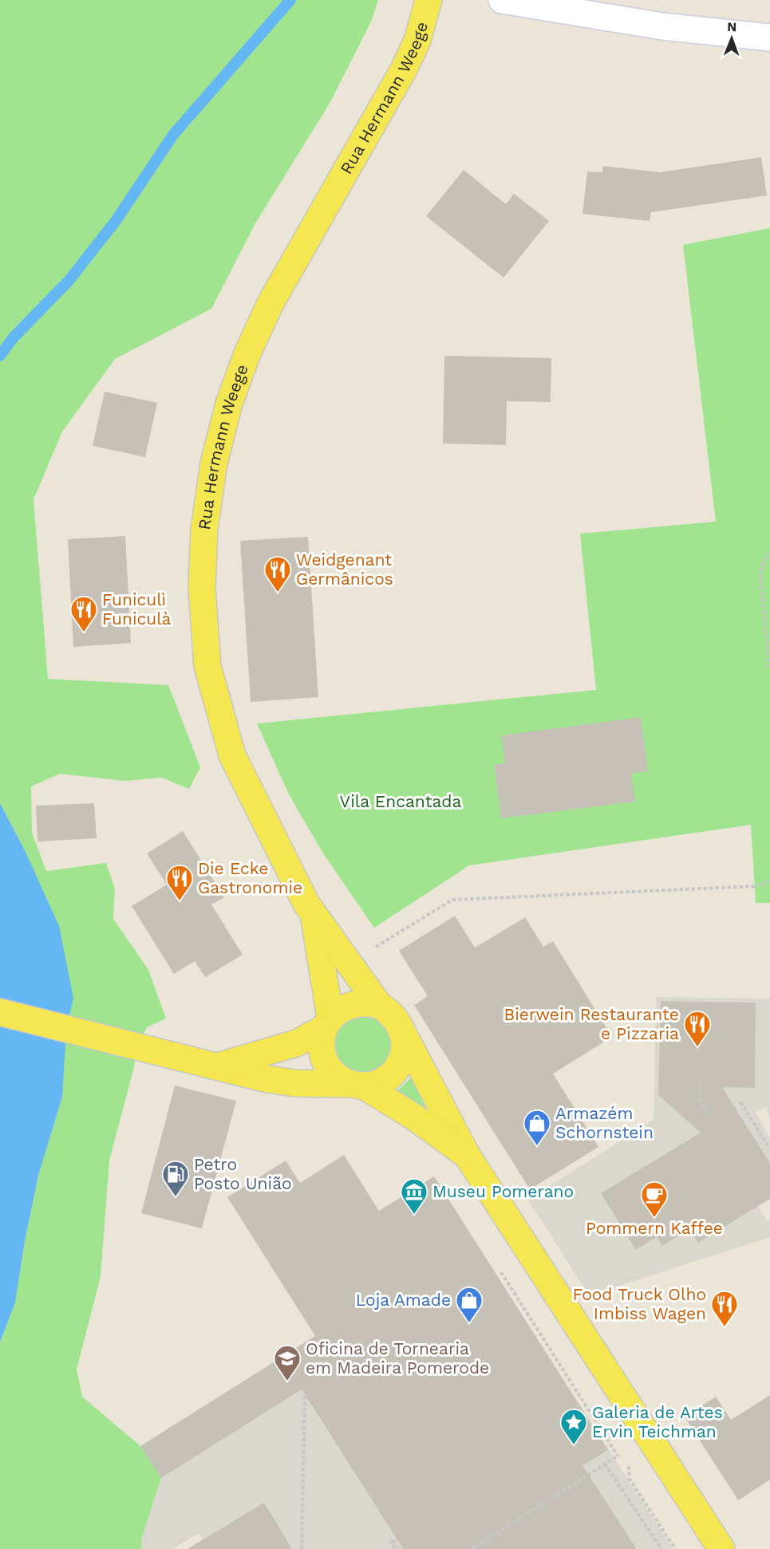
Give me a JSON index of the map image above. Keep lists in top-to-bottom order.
{
  "streets": {
    "main road": ["Rua Hermann Weege"]
  },
  "parks": ["Vila Encantada"],
  "places": {
    "restaurant": [
      "Weidgenant Germânicos",
      "Funiculì Funiculà",
      "Die Ecke Gastronomie",
      "Bierwein Restaurante e Pizzaria",
      "Food Truck Olho Imbiss Wagen"
    ],
    "shop": ["Armazém Schornstein", "Loja Amade"],
    "fuel station": ["Petro Posto União"],
    "museum": ["Museu Pomerano"],
    "cafe": ["Pommern Kaffee"],
    "school or university": ["Oficina de Tornearia em Madeira Pomerode"],
    "place": ["Galeria de Artes Ervin Teichman"]
  },
  "north": "top"
}
